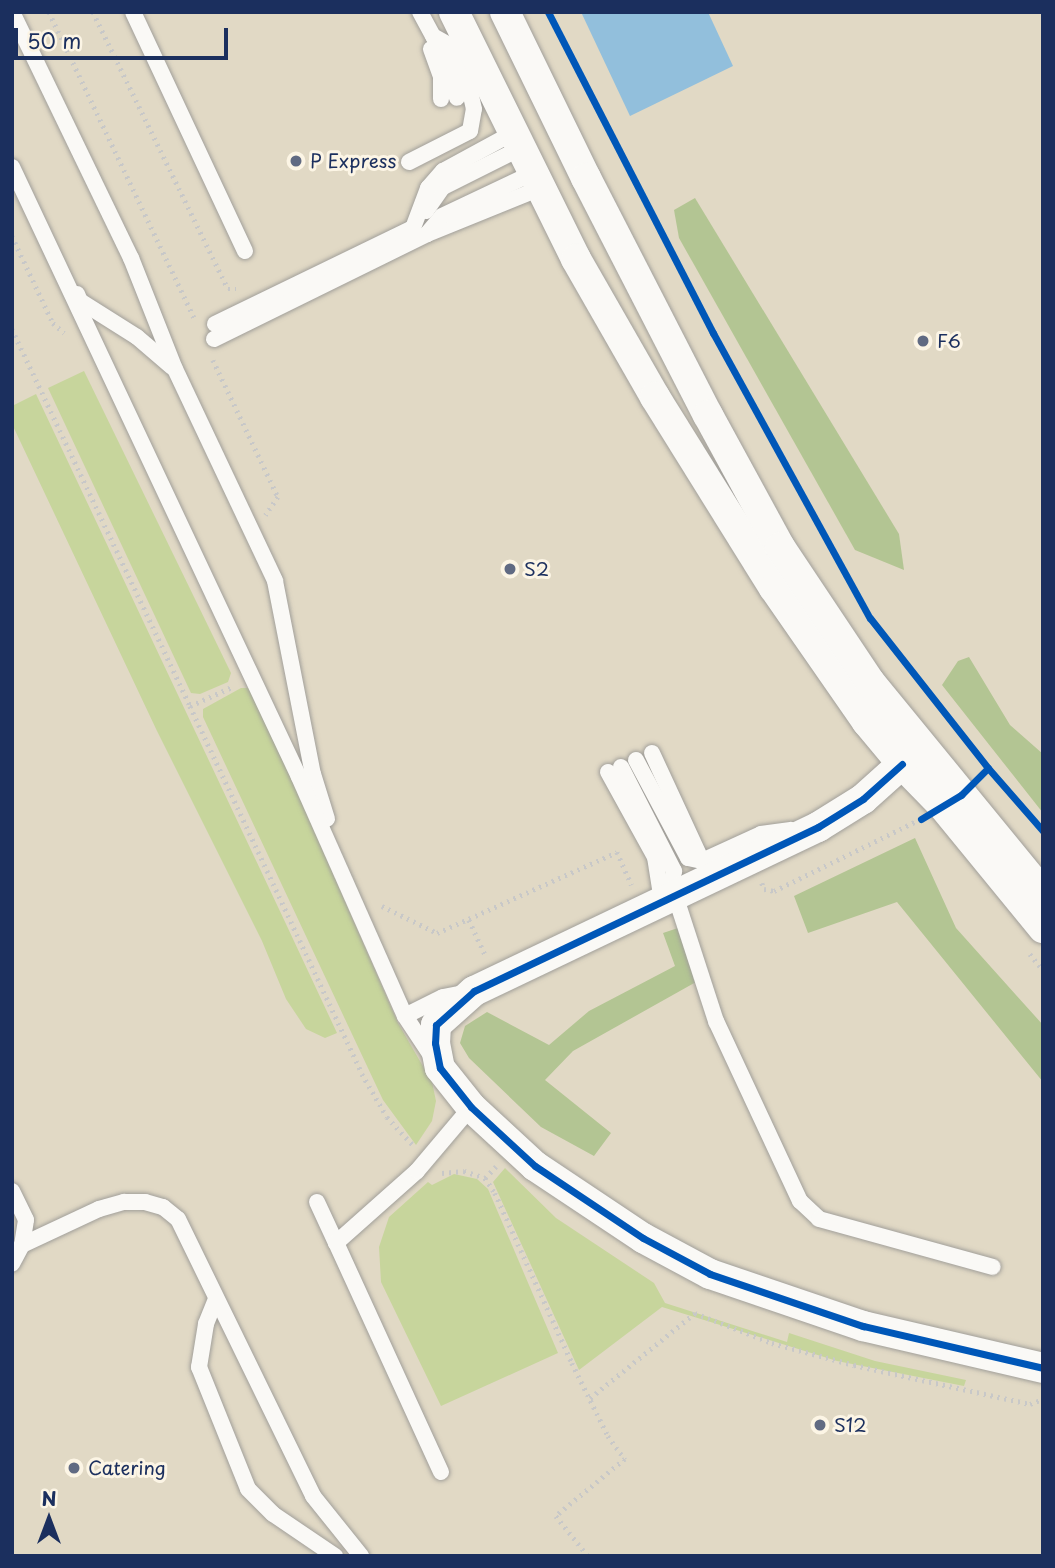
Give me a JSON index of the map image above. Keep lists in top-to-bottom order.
{
  "places": [
    "P Express",
    "F6",
    "S2",
    "S12",
    "Catering"
  ],
  "scale_bar": "50 m",
  "north": "top"
}
